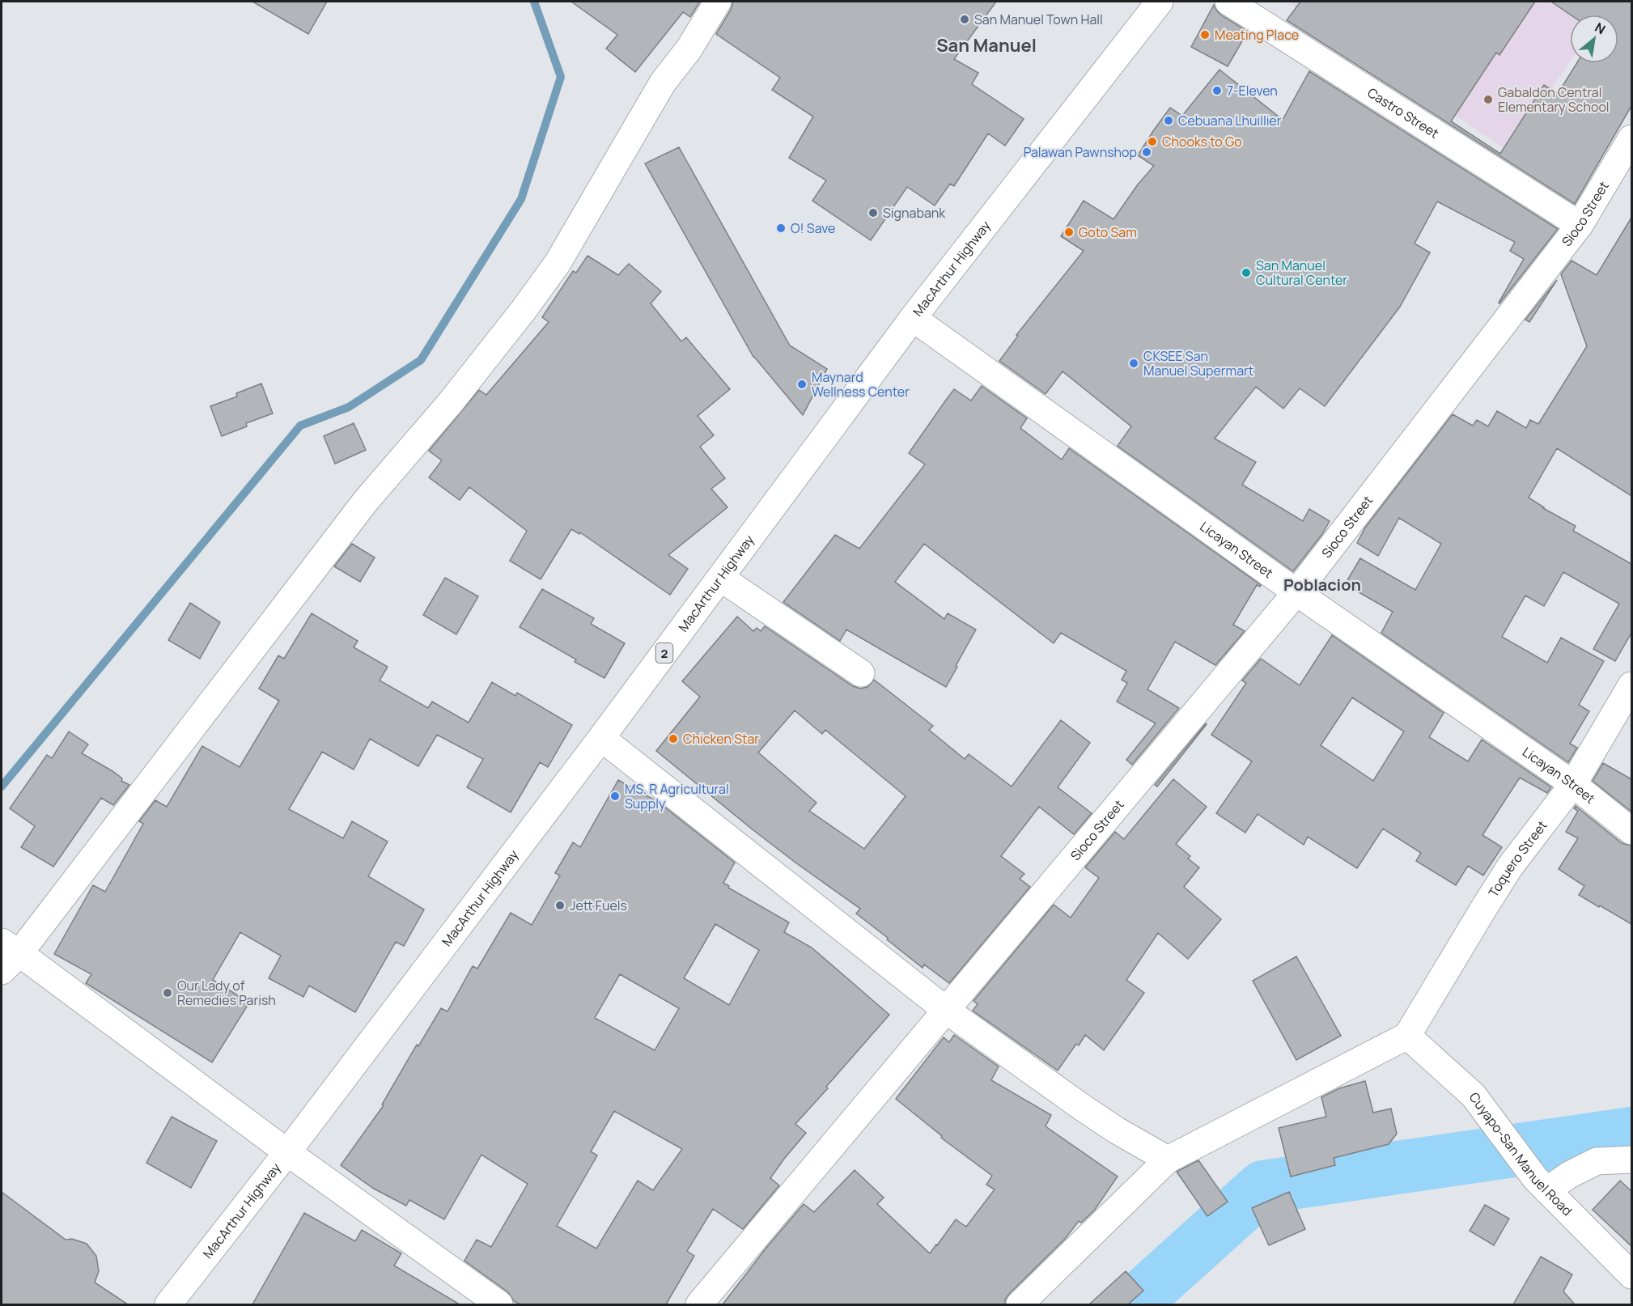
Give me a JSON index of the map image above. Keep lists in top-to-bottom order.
{
  "streets": {
    "main road": [
      "Castro Street",
      "Sioco Street",
      "MacArthur Highway",
      "Licayan Street",
      "2",
      "Toquero Street",
      "Cuyapo-San Manuel Road"
    ]
  },
  "crossings": [
    ["Castro Street", "Sioco Street"],
    ["Sioco Street", "Licayan Street"],
    ["MacArthur Highway", "Licayan Street"],
    ["Licayan Street", "Toquero Street"],
    ["Toquero Street", "Cuyapo-San Manuel Road"]
  ],
  "districts": ["San Manuel", "Poblacion"],
  "places": [
    "San Manuel Town Hall",
    "Meating Place",
    "7-Eleven",
    "Gabaldon Central Elementary School",
    "Cebuana Lhuillier",
    "Chooks to Go",
    "Palawan Pawnshop",
    "Signabank",
    "O! Save",
    "Goto Sam",
    "San Manuel Cultural Center",
    "CKSEE San Manuel Supermart",
    "Maynard Wellness Center",
    "Chicken Star",
    "MS. R Agricultural Supply",
    "Jett Fuels",
    "Our Lady of Remedies Parish"
  ],
  "north": "top right"
}
